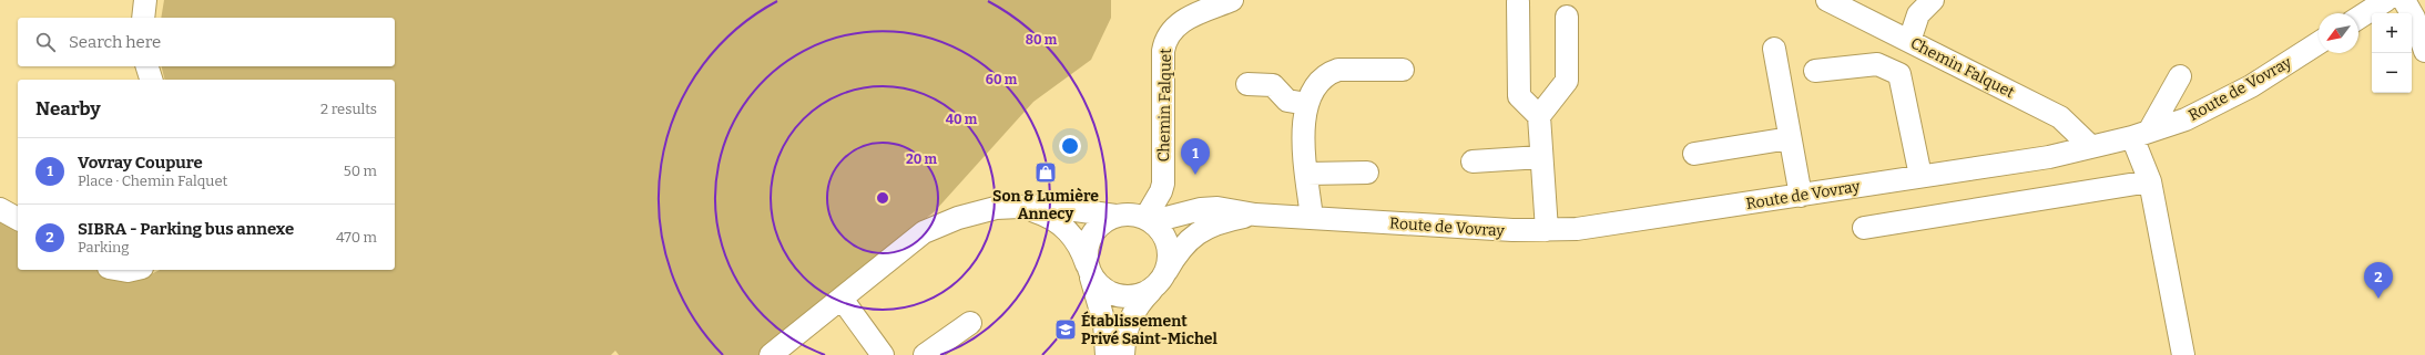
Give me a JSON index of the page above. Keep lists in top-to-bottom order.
{
  "streets": {
    "street": ["Chemin Falquet", "Route de Vovray"]
  },
  "crossings": [
    ["Chemin Falquet", "Route de Vovray"]
  ],
  "places": {
    "shop": ["Son & Lumière Annecy"],
    "school or university": ["Établissement Privé Saint-Michel"]
  },
  "north": "bottom left",
  "page": {
    "map_buttons": ["+", "−"],
    "search": "Search here",
    "heading": ["Nearby", "2 results"],
    "list": [
      {
        "mark": "1",
        "name": "Vovray Coupure",
        "note": "Place · Chemin Falquet",
        "value": "50 m"
      },
      {
        "mark": "2",
        "name": "SIBRA - Parking bus annexe",
        "note": "Parking",
        "value": "470 m"
      }
    ],
    "pins": ["1", "2"]
  },
  "rings": [
    "80 m",
    "60 m",
    "40 m",
    "20 m"
  ]
}
